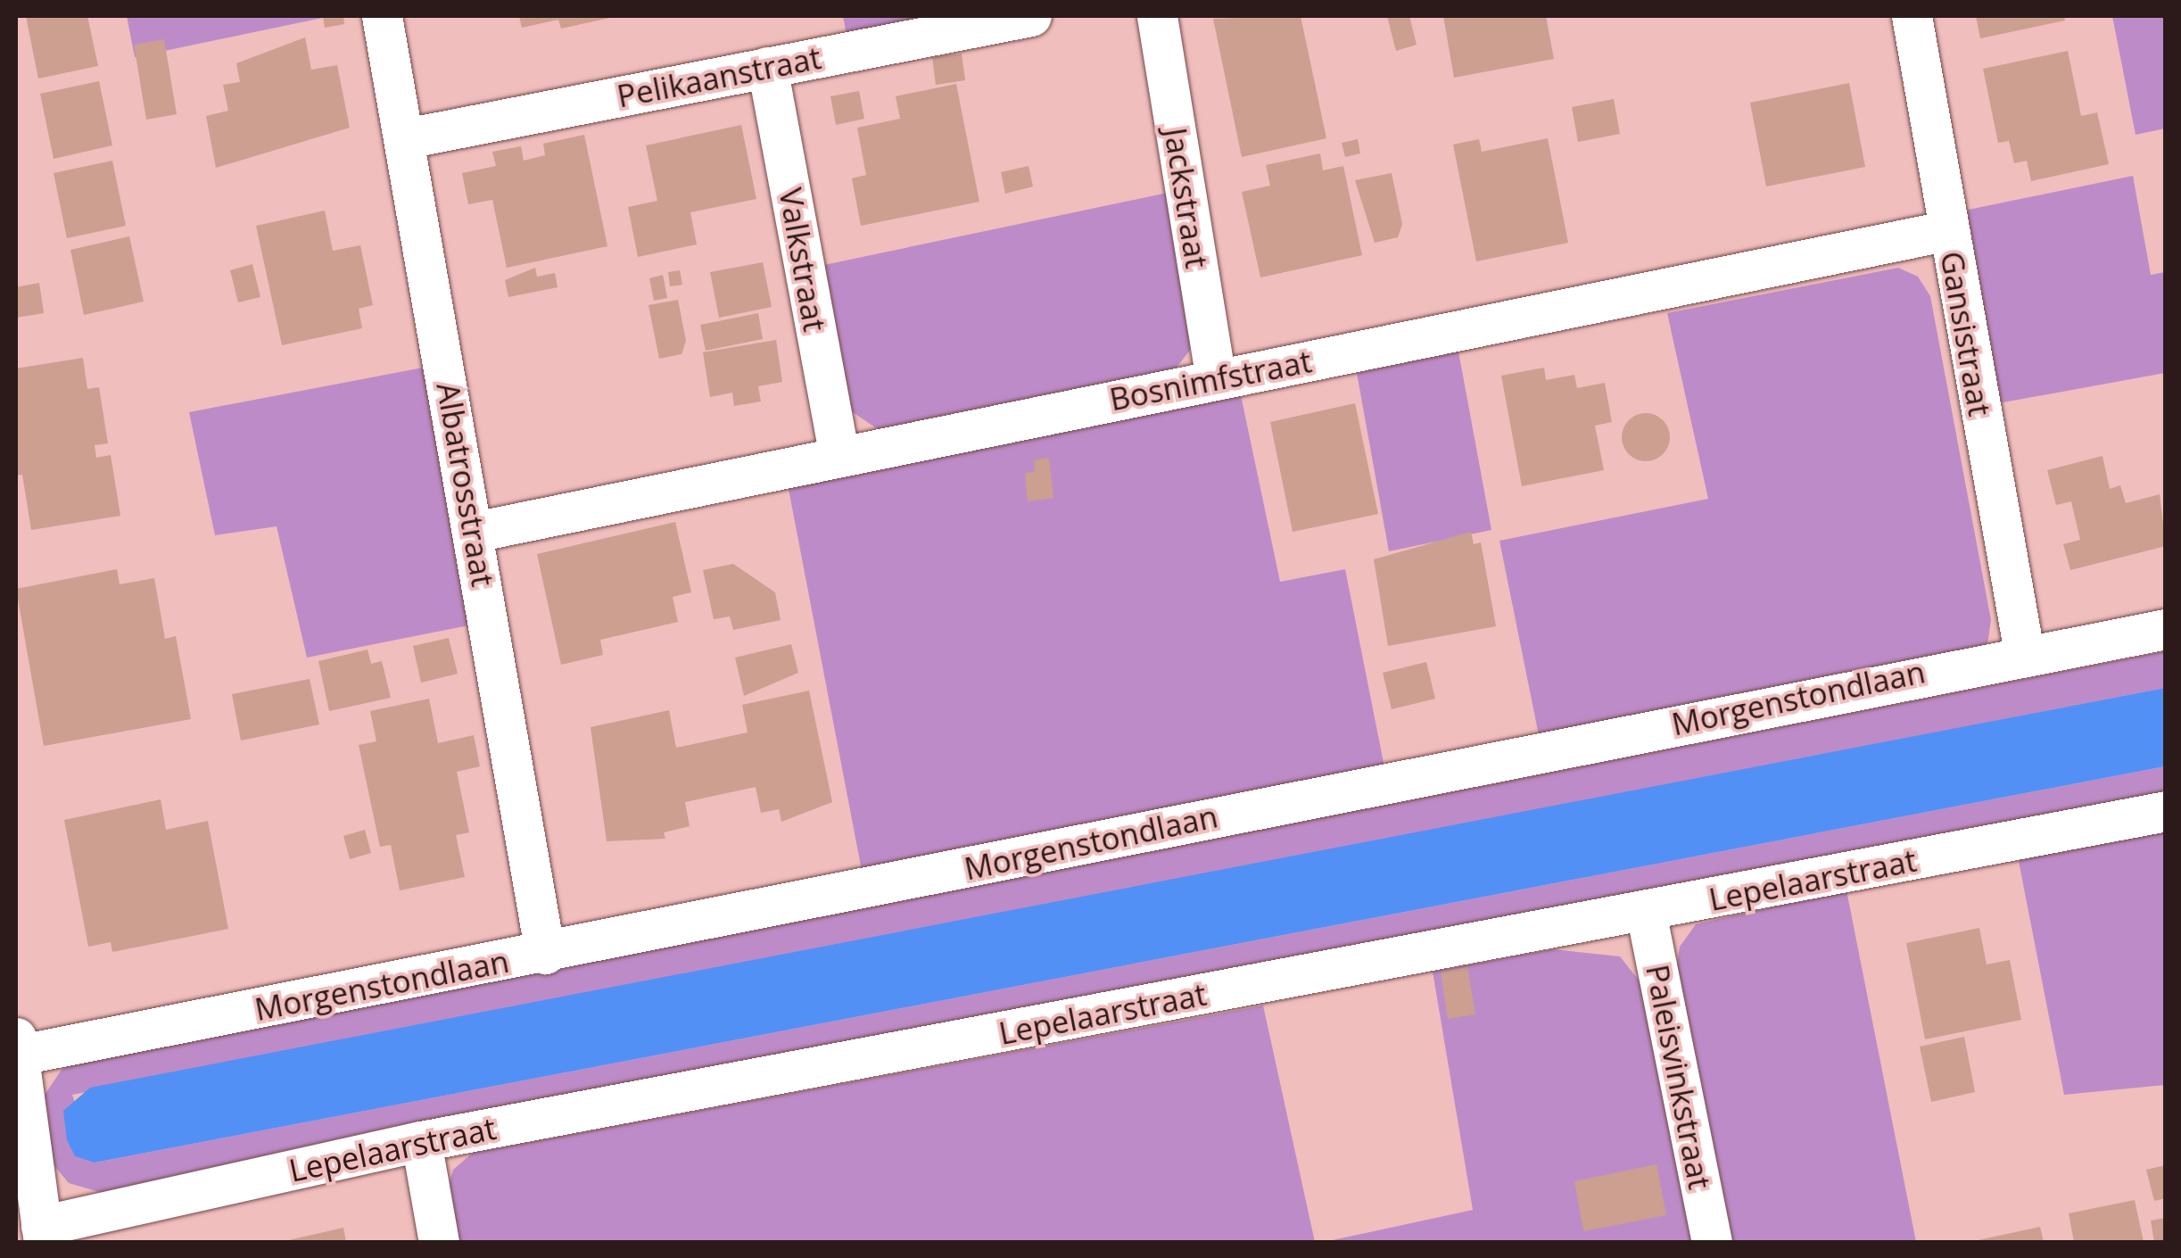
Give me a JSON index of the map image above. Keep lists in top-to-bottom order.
{
  "streets": {
    "street": [
      "Pelikaanstraat",
      "Jackstraat",
      "Valkstraat",
      "Gansistraat",
      "Bosnimfstraat",
      "Albatrosstraat",
      "Morgenstondlaan",
      "Lepelaarstraat",
      "Paleisvinkstraat"
    ]
  },
  "crossings": [
    ["Pelikaanstraat", "Valkstraat"],
    ["Pelikaanstraat", "Albatrosstraat"],
    ["Jackstraat", "Bosnimfstraat"],
    ["Valkstraat", "Bosnimfstraat"],
    ["Gansistraat", "Bosnimfstraat"],
    ["Gansistraat", "Morgenstondlaan"],
    ["Bosnimfstraat", "Albatrosstraat"],
    ["Albatrosstraat", "Morgenstondlaan"],
    ["Lepelaarstraat", "Paleisvinkstraat"]
  ]
}
